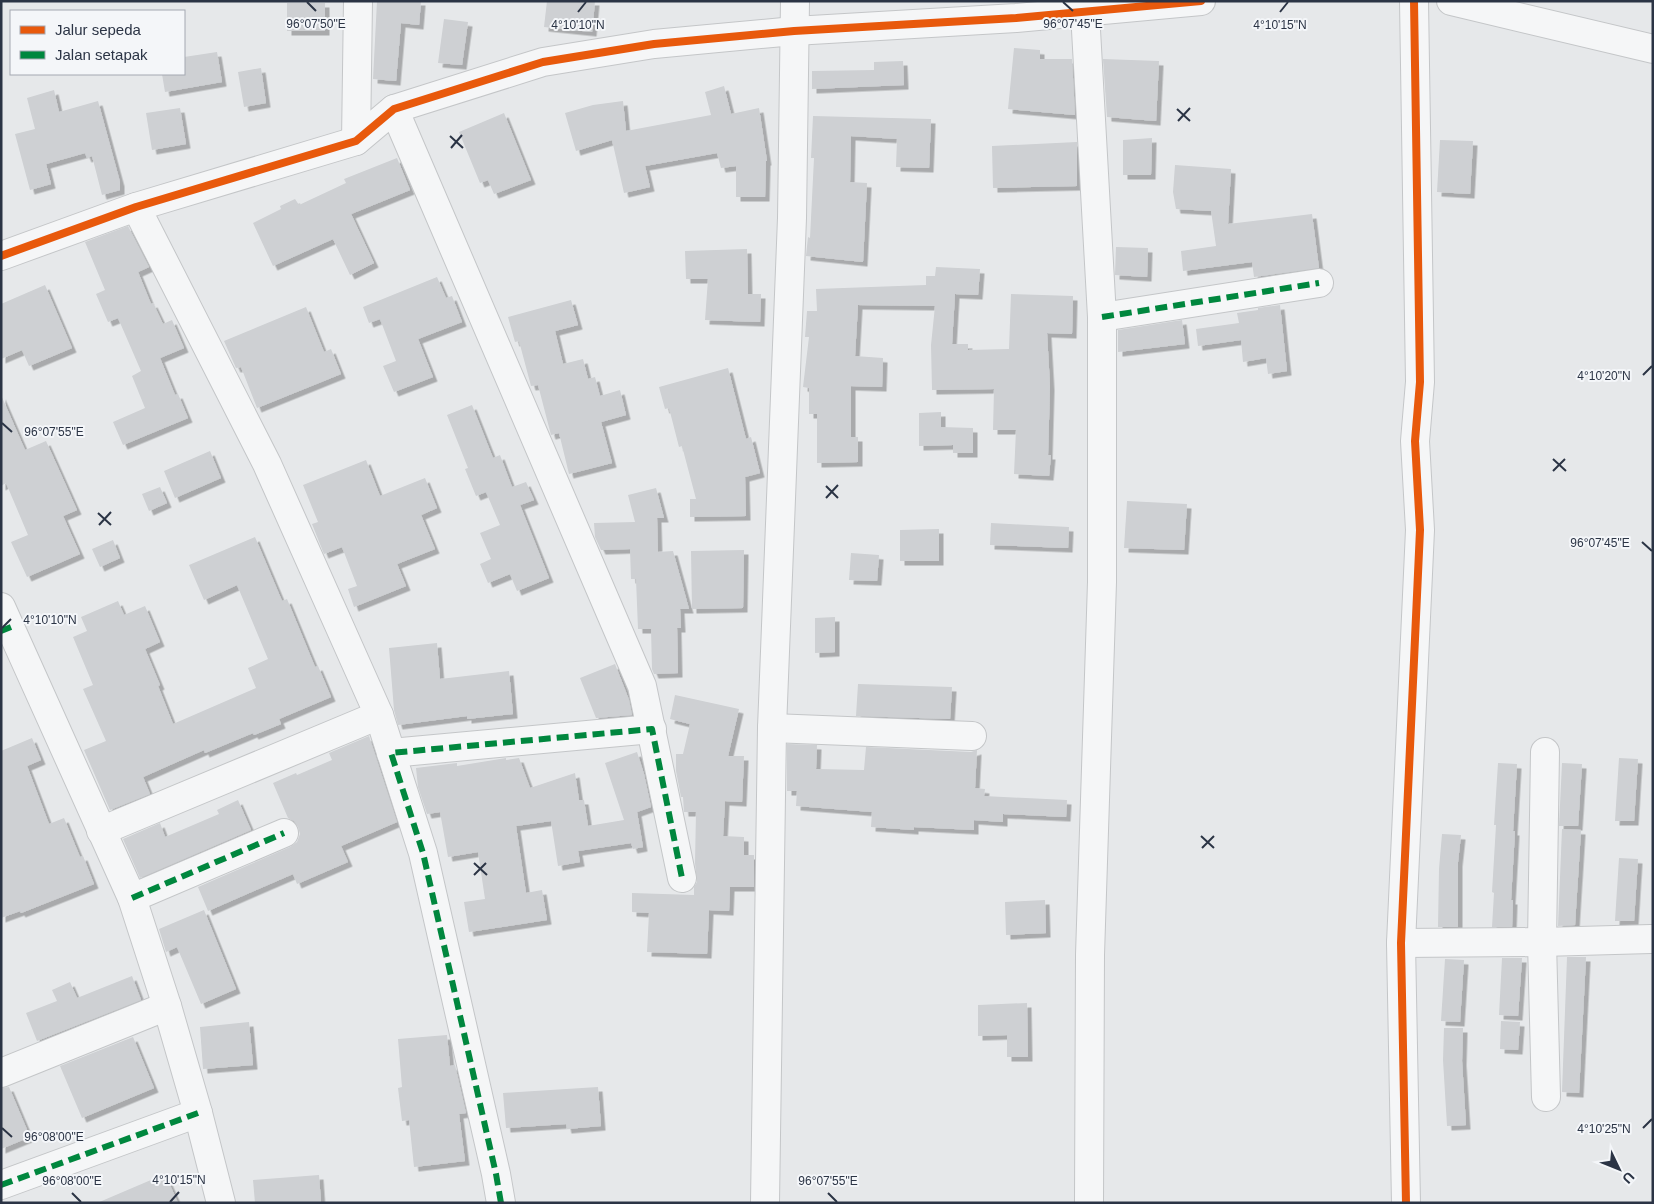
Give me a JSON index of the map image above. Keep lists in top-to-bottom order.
{
  "legend": ["Jalur sepeda", "Jalan setapak"],
  "north": "bottom right",
  "coordinates": [
    "96°07'45\"E",
    "96°07'50\"E",
    "4°10'10\"N",
    "4°10'15\"N",
    "4°10'20\"N",
    "96°07'55\"E",
    "4°10'25\"N",
    "96°08'00\"E"
  ]
}
